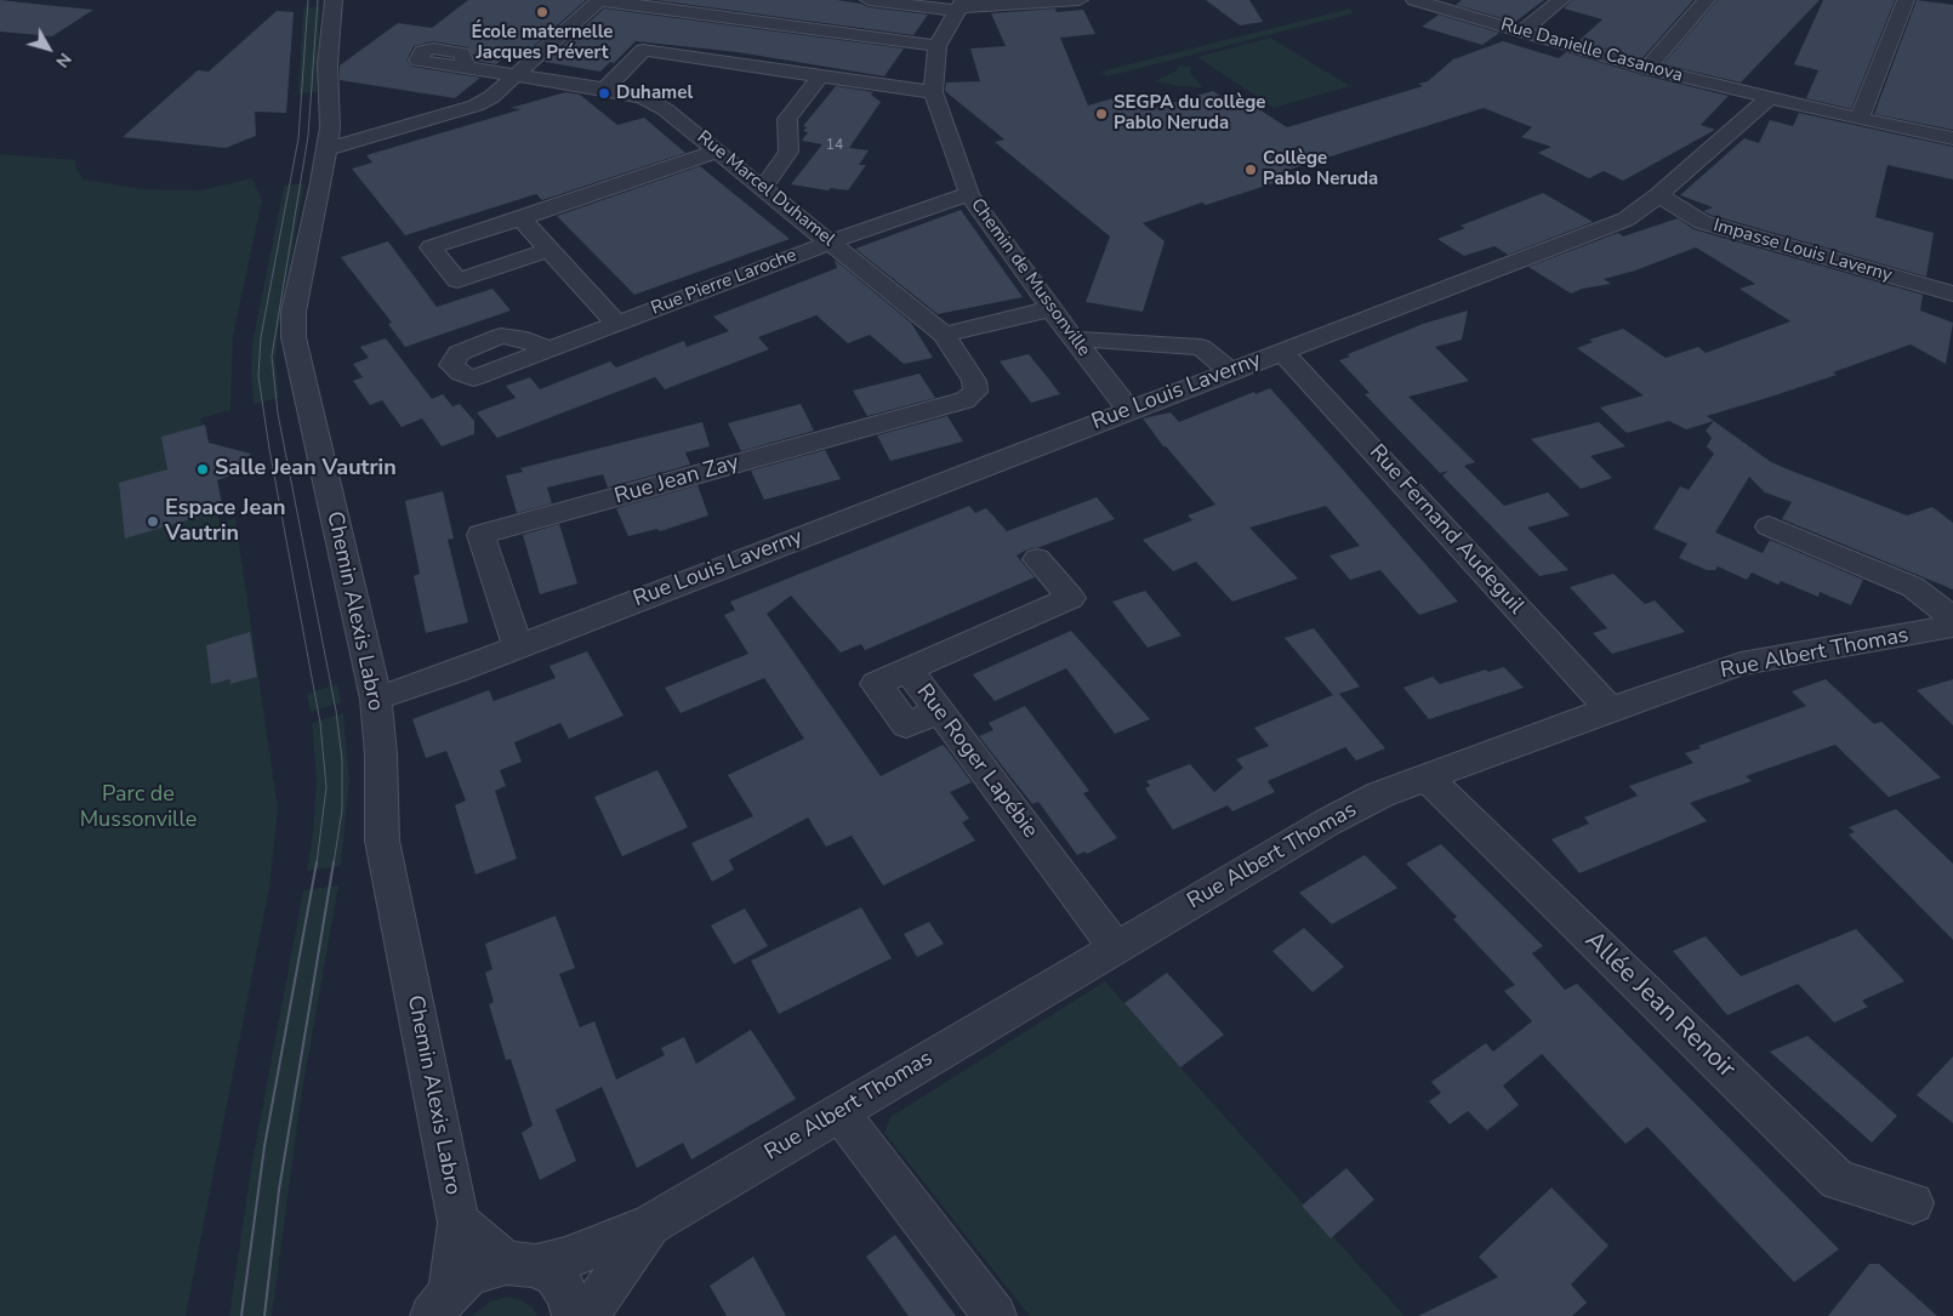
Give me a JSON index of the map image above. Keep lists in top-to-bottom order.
{
  "streets": {
    "street": [
      "Rue Danielle Casanova",
      "Rue Marcel Duhamel",
      "Impasse Louis Laverny",
      "Chemin de Mussonville",
      "Rue Pierre Laroche",
      "Rue Louis Laverny",
      "Rue Jean Zay",
      "Rue Fernand Audeguil",
      "Chemin Alexis Labro",
      "Rue Albert Thomas",
      "Rue Roger Lapébie",
      "Allée Jean Renoir"
    ]
  },
  "crossings": [
    ["Rue Danielle Casanova", "Rue Louis Laverny"],
    ["Rue Marcel Duhamel", "Rue Pierre Laroche"],
    ["Rue Marcel Duhamel", "Rue Jean Zay"],
    ["Impasse Louis Laverny", "Rue Louis Laverny"],
    ["Chemin de Mussonville", "Rue Pierre Laroche"],
    ["Chemin de Mussonville", "Rue Louis Laverny"],
    ["Rue Louis Laverny", "Rue Jean Zay"],
    ["Rue Louis Laverny", "Rue Fernand Audeguil"],
    ["Rue Louis Laverny", "Chemin Alexis Labro"],
    ["Rue Fernand Audeguil", "Rue Albert Thomas"],
    ["Chemin Alexis Labro", "Rue Albert Thomas"],
    ["Rue Albert Thomas", "Rue Roger Lapébie"],
    ["Rue Albert Thomas", "Allée Jean Renoir"]
  ],
  "parks": ["Parc de Mussonville"],
  "places": [
    "École maternelle Jacques Prévert",
    "Duhamel",
    "SEGPA du collège Pablo Neruda",
    "Collège Pablo Neruda",
    "Salle Jean Vautrin",
    "Espace Jean Vautrin"
  ],
  "house_numbers": ["14"],
  "north": "bottom right"
}
